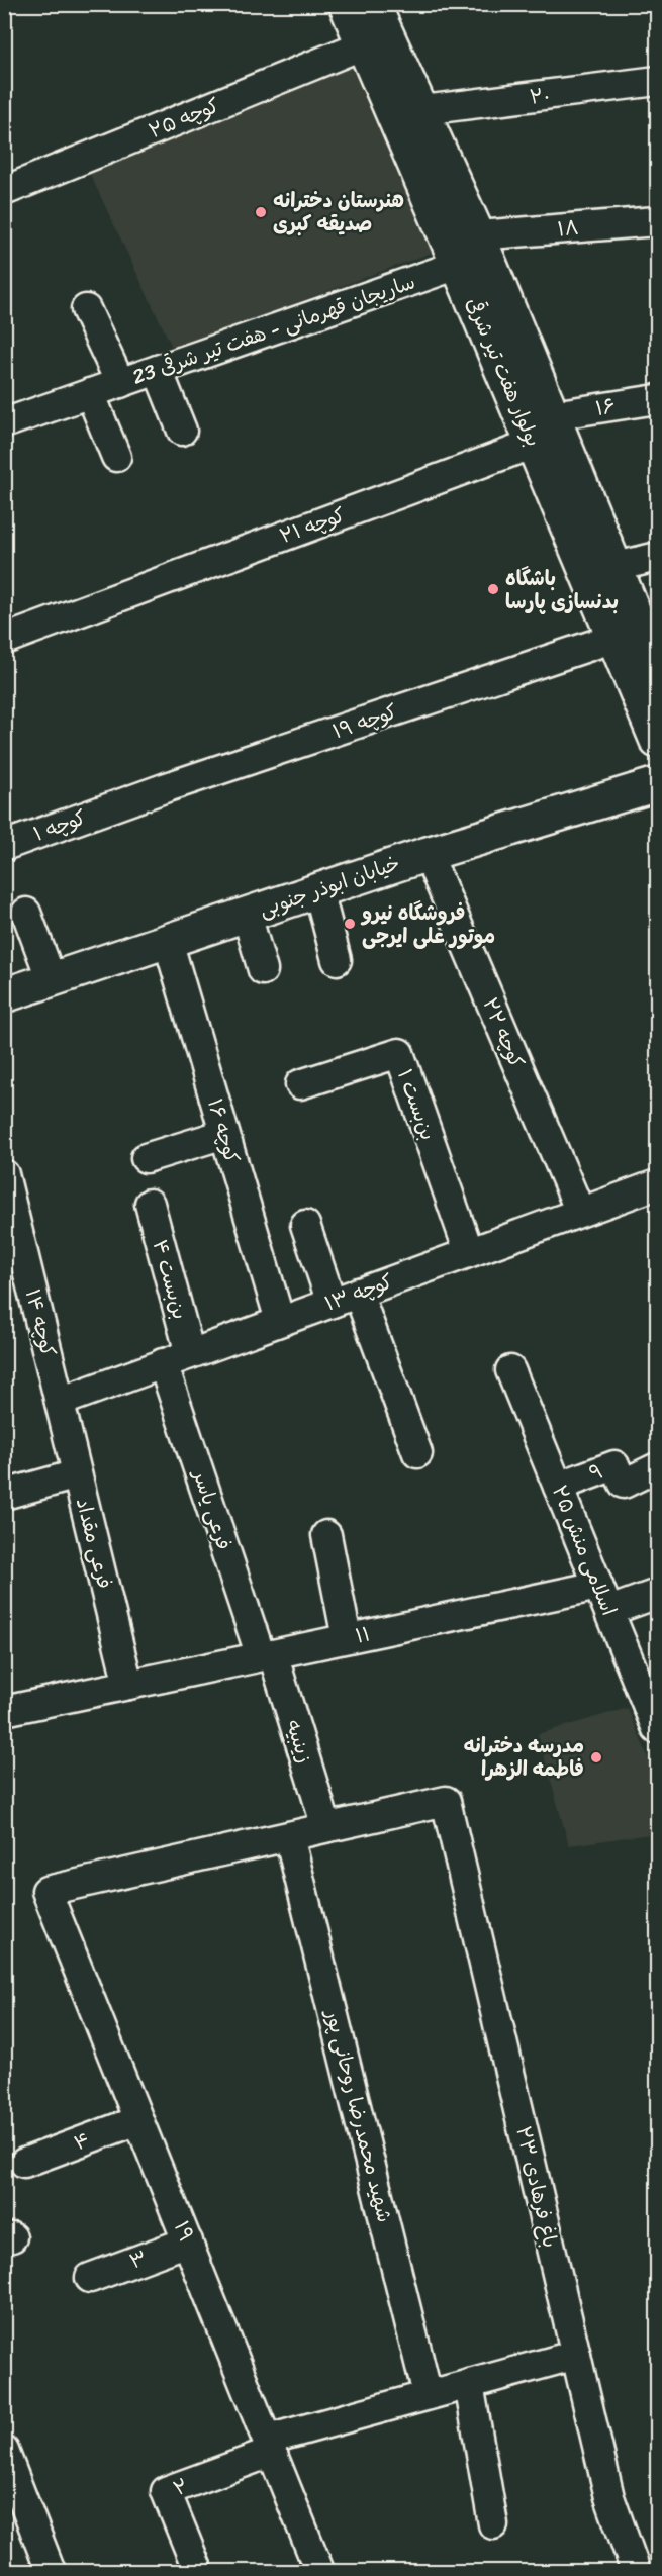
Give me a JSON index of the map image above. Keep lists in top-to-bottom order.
{
  "streets": {
    "main road": ["بولوار هفت تیر شرقی", "خیابان ابوذر جنوبی"],
    "street": [
      "۲۰",
      "کوچه ۲۵",
      "۱۸",
      "ساریجان قهرمانی - هفت تیر شرقی 23",
      "۱۶",
      "کوچه ۲۱",
      "کوچه ۱۹",
      "کوچه ۱",
      "کوچه ۲۲",
      "بن‌بست ۱",
      "کوچه ۱۶",
      "بن‌بست ۴",
      "کوچه ۱۳",
      "کوچه ۱۴",
      "۹",
      "فرعی یاسر",
      "فرعی مقداد",
      "اسلامی منش ۲۵",
      "۱۱",
      "زینبیه",
      "شهید محمدرضا روحانی پور",
      "۴",
      "باغ فرهادی ۲۳",
      "۱۹",
      "۳",
      "۲"
    ]
  },
  "crossings": [
    ["۲۰", "بولوار هفت تیر شرقی"],
    ["کوچه ۲۵", "بولوار هفت تیر شرقی"],
    ["۱۸", "بولوار هفت تیر شرقی"],
    ["ساریجان قهرمانی - هفت تیر شرقی 23", "بولوار هفت تیر شرقی"],
    ["بولوار هفت تیر شرقی", "۱۶"],
    ["بولوار هفت تیر شرقی", "کوچه ۲۱"],
    ["بولوار هفت تیر شرقی", "کوچه ۱۹"],
    ["کوچه ۱۹", "کوچه ۱"],
    ["خیابان ابوذر جنوبی", "کوچه ۲۲"],
    ["خیابان ابوذر جنوبی", "کوچه ۱۶"],
    ["کوچه ۲۲", "کوچه ۱۳"],
    ["بن‌بست ۱", "کوچه ۱۳"],
    ["کوچه ۱۶", "کوچه ۱۳"],
    ["بن‌بست ۴", "کوچه ۱۳"],
    ["کوچه ۱۳", "کوچه ۱۴"],
    ["کوچه ۱۳", "فرعی یاسر"],
    ["کوچه ۱۳", "فرعی مقداد"],
    ["کوچه ۱۴", "فرعی مقداد"],
    ["۹", "اسلامی منش ۲۵"],
    ["فرعی یاسر", "۱۱"],
    ["فرعی یاسر", "زینبیه"],
    ["فرعی مقداد", "۱۱"],
    ["اسلامی منش ۲۵", "۱۱"],
    ["۱۱", "زینبیه"],
    ["زینبیه", "باغ فرهادی ۲۳"],
    ["شهید محمدرضا روحانی پور", "۱۹"],
    ["۴", "۱۹"],
    ["۱۹", "۳"],
    ["۱۹", "۲"]
  ],
  "places": [
    "هنرستان دخترانه صدیقه کبری",
    "باشگاه بدنسازی پارسا",
    "فروشگاه نیرو موتور علی ایرجی",
    "مدرسه دخترانه فاطمه الزهرا"
  ]
}
